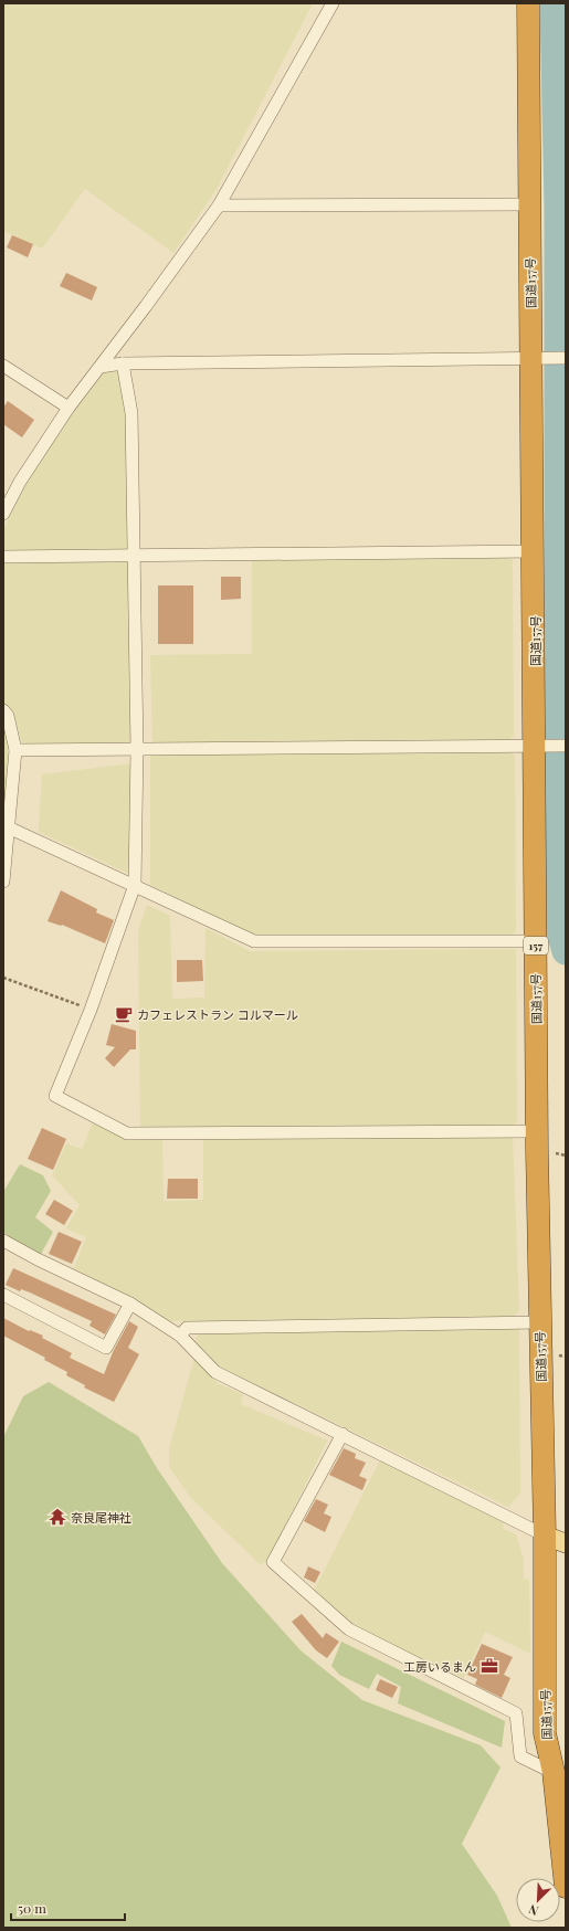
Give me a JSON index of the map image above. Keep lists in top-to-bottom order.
{
  "streets": {
    "highway": ["国道157号", "157"]
  },
  "places": {
    "cafe": ["カフェレストラン コルマール"],
    "temple": ["奈良尾神社"],
    "office": ["工房いるまん"]
  },
  "scale_bar": "50 m",
  "north": "bottom left"
}
